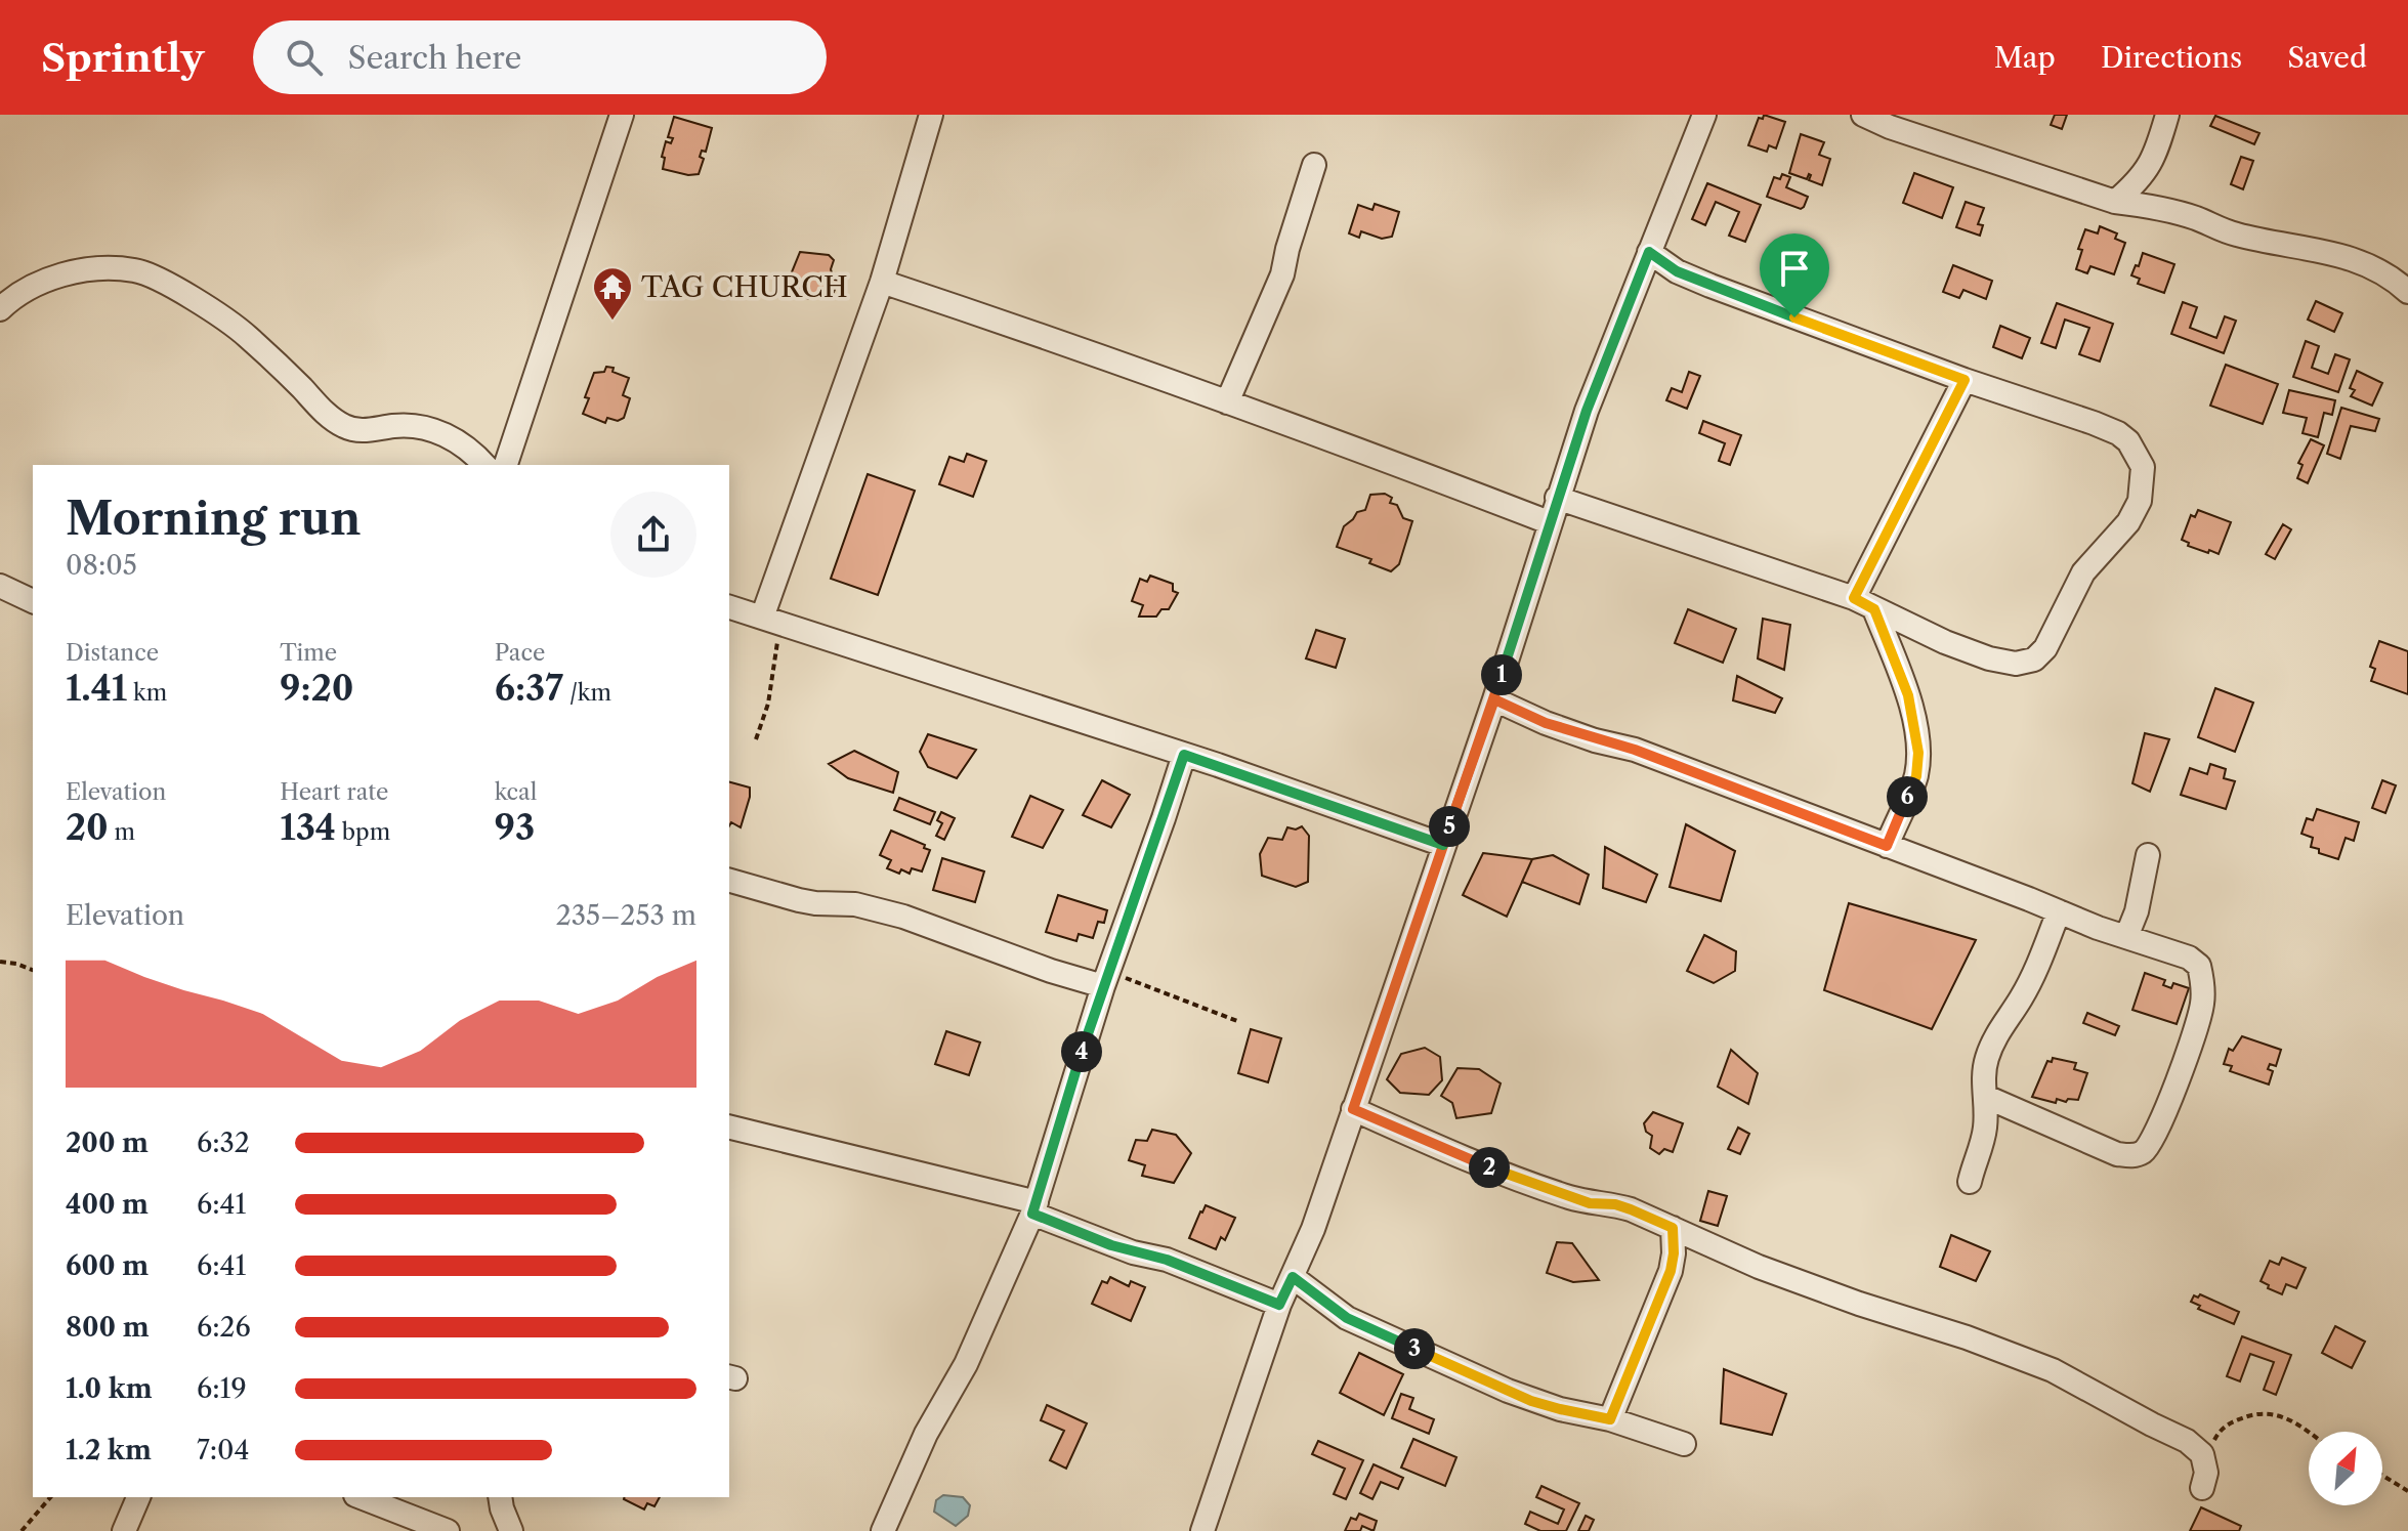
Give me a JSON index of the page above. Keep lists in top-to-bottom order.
{
  "places": {
    "temple": ["TAG CHURCH"]
  },
  "north": "top right",
  "page": {
    "header": "Sprintly",
    "search": "Search here",
    "nav": ["Map", "Directions", "Saved"],
    "heading": ["Morning run", "08:05"],
    "stats": [
      ["Distance", "1.41 km"],
      ["Time", "9:20"],
      ["Pace", "6:37 /km"],
      ["Elevation", "20 m"],
      ["Heart rate", "134 bpm"],
      ["kcal", "93"]
    ],
    "pins": [
      "1",
      "6",
      "5",
      "4",
      "2",
      "3"
    ],
    "chart": ["Elevation", "235–253 m"],
    "list": [
      {
        "name": "200 m",
        "note": "6:32"
      },
      {
        "name": "400 m",
        "note": "6:41"
      },
      {
        "name": "600 m",
        "note": "6:41"
      },
      {
        "name": "800 m",
        "note": "6:26"
      },
      {
        "name": "1.0 km",
        "note": "6:19"
      },
      {
        "name": "1.2 km",
        "note": "7:04"
      }
    ]
  }
}
